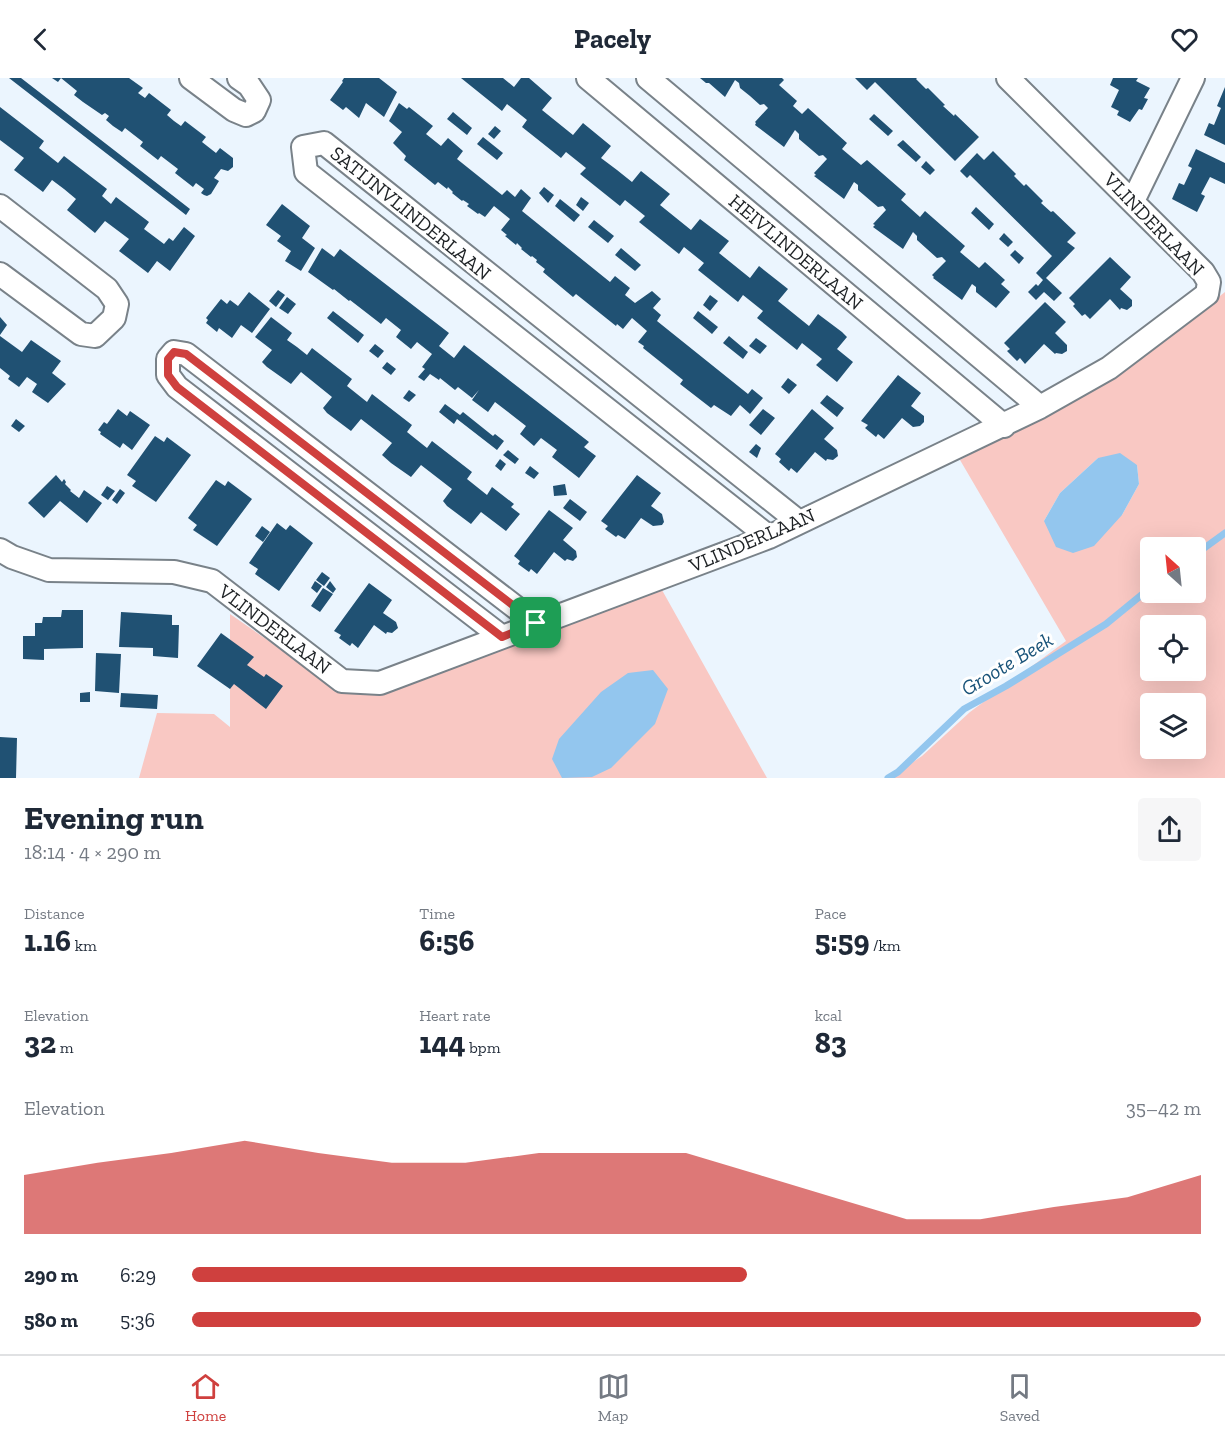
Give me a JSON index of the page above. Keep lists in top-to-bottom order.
{
  "streets": {
    "street": ["SATIJNVLINDERLAAN", "VLINDERLAAN", "HEIVLINDERLAAN"]
  },
  "crossings": [
    ["SATIJNVLINDERLAAN", "VLINDERLAAN"],
    ["VLINDERLAAN", "HEIVLINDERLAAN"]
  ],
  "water": ["Groote Beek"],
  "north": "top left",
  "page": {
    "header": "Pacely",
    "heading": ["Evening run", "18:14 · 4 × 290 m"],
    "stats": [
      ["Distance", "1.16 km"],
      ["Time", "6:56"],
      ["Pace", "5:59 /km"],
      ["Elevation", "32 m"],
      ["Heart rate", "144 bpm"],
      ["kcal", "83"]
    ],
    "chart": ["Elevation", "35–42 m"],
    "list": [
      {
        "name": "290 m",
        "note": "6:29"
      },
      {
        "name": "580 m",
        "note": "5:36"
      }
    ],
    "tabs": ["Home", "Map", "Saved"]
  }
}
